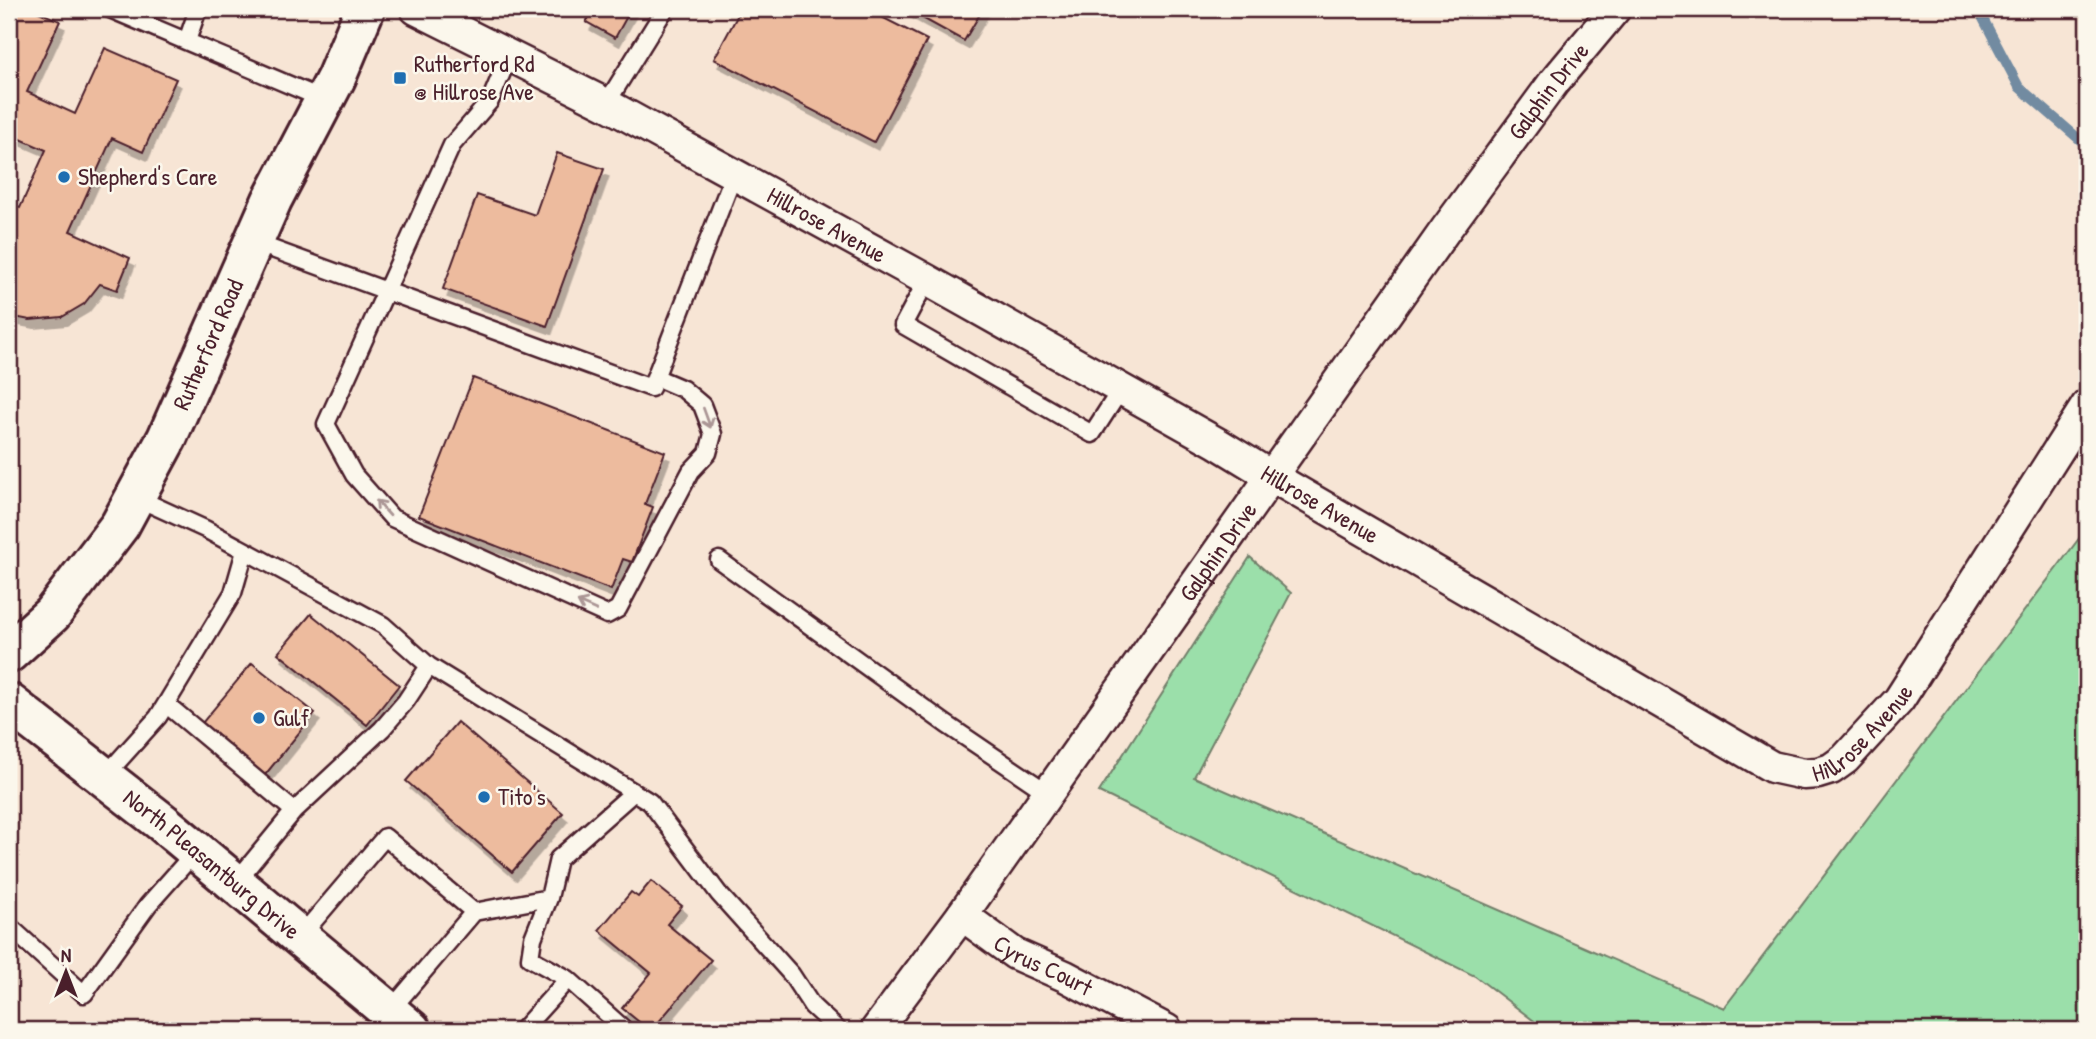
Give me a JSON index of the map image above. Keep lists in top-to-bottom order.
{
  "streets": {
    "street": [
      "Galphin Drive",
      "Hillrose Avenue",
      "Rutherford Road",
      "North Pleasantburg Drive",
      "Cyrus Court"
    ]
  },
  "crossings": [
    ["Galphin Drive", "Hillrose Avenue"],
    ["Galphin Drive", "Cyrus Court"]
  ],
  "places": {
    "transit": ["Rutherford Rd @ Hillrose Ave"],
    "other": ["Shepherd's Care", "Gulf", "Tito's"]
  },
  "north": "top"
}
